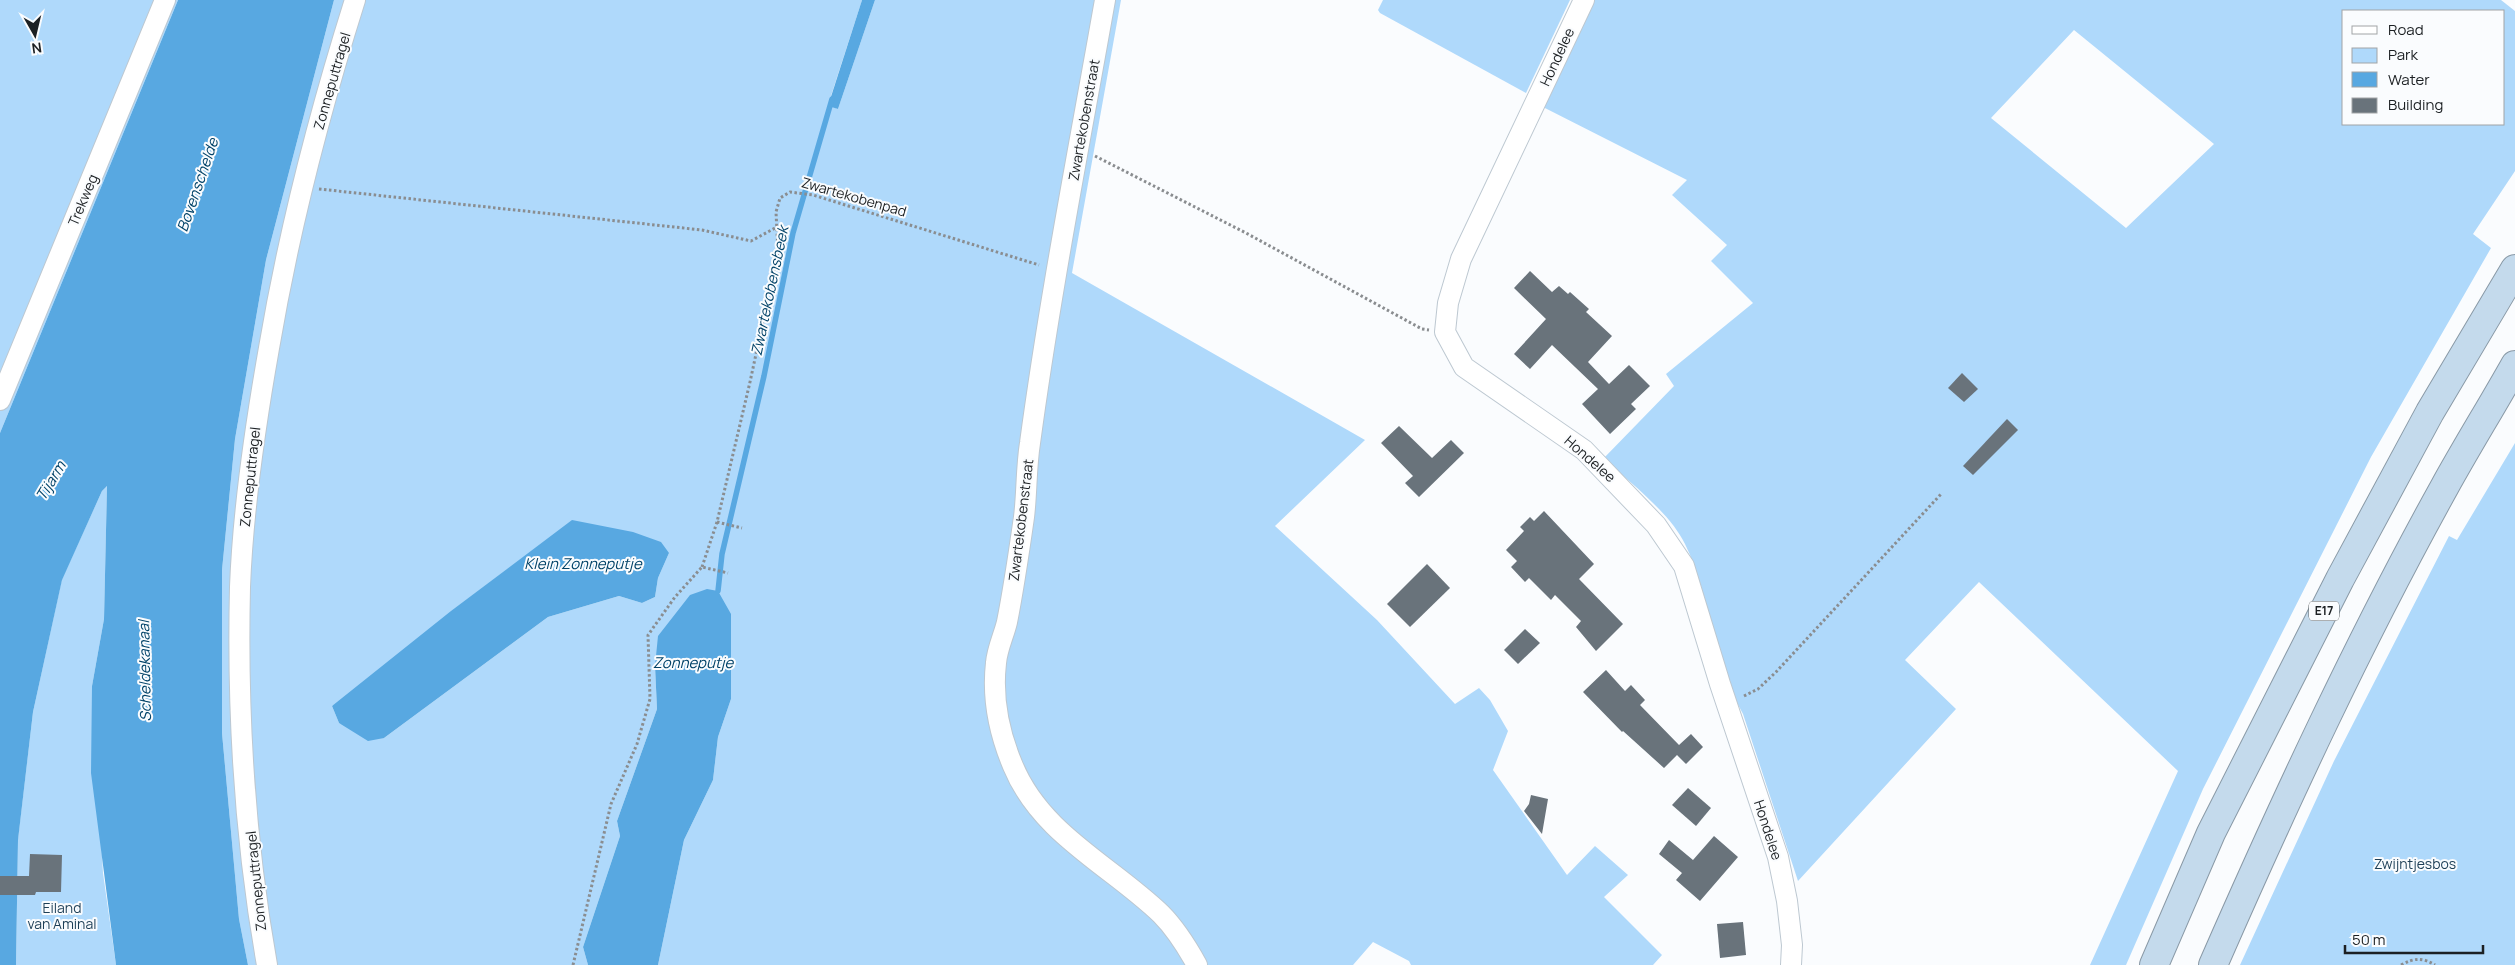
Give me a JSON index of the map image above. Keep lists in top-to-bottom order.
{
  "streets": {
    "highway": ["E17"],
    "street": [
      "Hondelee",
      "Zonneputtragel",
      "Zwartekobenstraat",
      "Trekweg"
    ],
    "path": ["Zwartekobenpad"]
  },
  "crossings": [
    ["Zwartekobenstraat", "Zwartekobenpad"]
  ],
  "water": [
    "Bovenschelde",
    "Zwartekobensbeek",
    "Tijarm",
    "Klein Zonneputje",
    "Zonneputje",
    "Scheldekanaal"
  ],
  "parks": ["Zwijntjesbos", "Eiland van Aminal"],
  "legend": [
    "Road",
    "Park",
    "Water",
    "Building"
  ],
  "scale_bar": "50 m",
  "north": "bottom"
}
